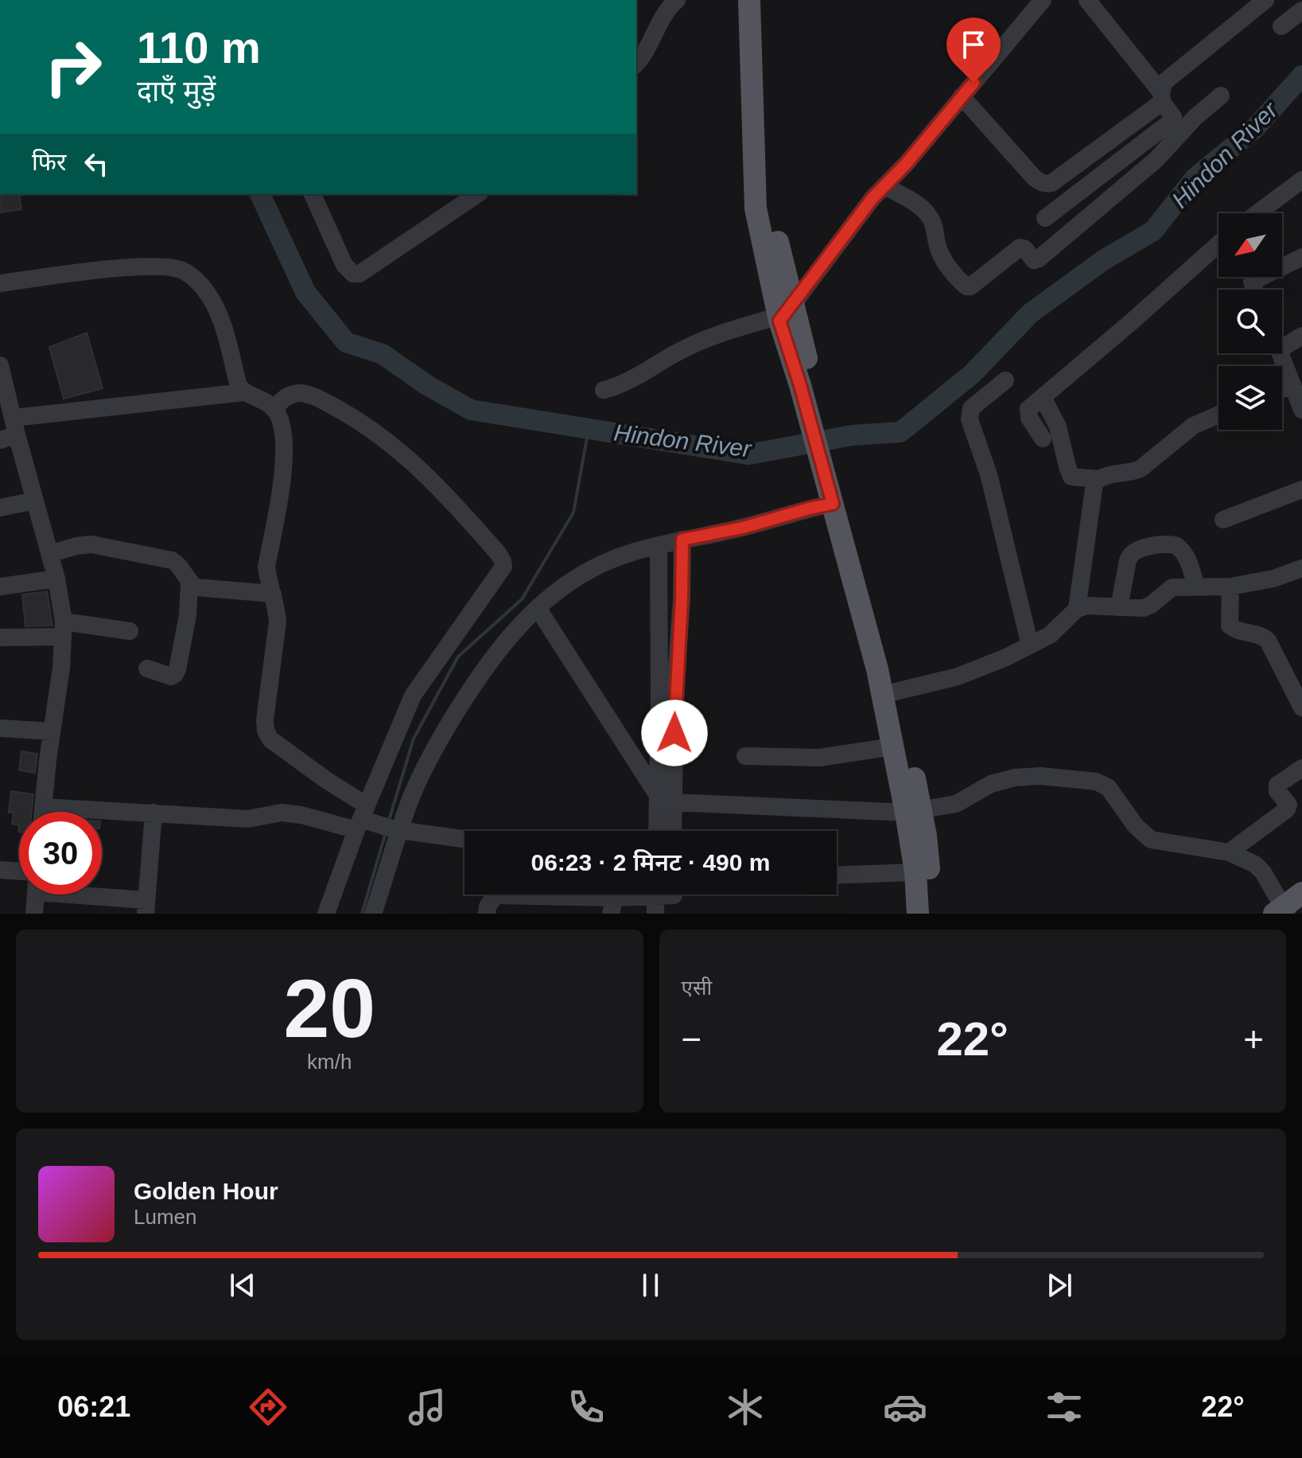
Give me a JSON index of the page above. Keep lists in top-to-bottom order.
{
  "water": ["Hindon River"],
  "north": "bottom left",
  "page": {
    "turn": ["110 m", "दाएँ मुड़ें"],
    "then": "फिर",
    "limit": "30",
    "trip": "06:23 · 2 मिनट · 490 m",
    "tile": [
      ["20", "km/h"],
      "एसी"
    ],
    "heat": ["−", "22°", "+"],
    "song": ["Golden Hour", "Lumen"],
    "tabs": ["06:21", "22°"]
  }
}
